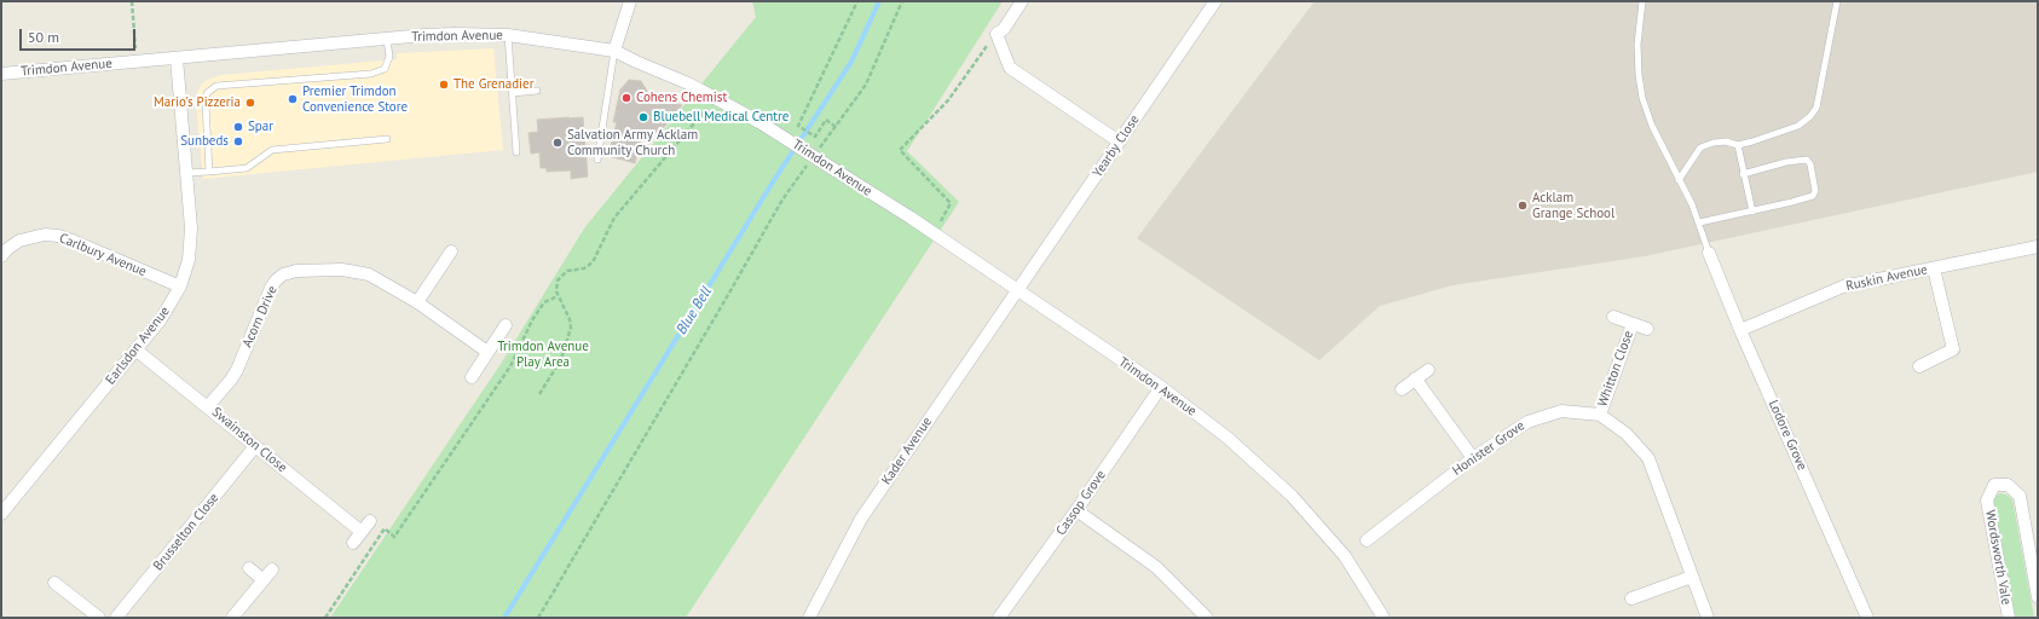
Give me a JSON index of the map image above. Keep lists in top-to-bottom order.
{
  "streets": {
    "street": [
      "Trimdon Avenue",
      "Yearby Close",
      "Carlbury Avenue",
      "Ruskin Avenue",
      "Acorn Drive",
      "Earlsdon Avenue",
      "Whitton Close",
      "Lodore Grove",
      "Swainston Close",
      "Honister Grove",
      "Kader Avenue",
      "Cassop Grove",
      "Brusselton Close",
      "Wordsworth Vale"
    ]
  },
  "crossings": [
    ["Trimdon Avenue", "Yearby Close"],
    ["Trimdon Avenue", "Earlsdon Avenue"],
    ["Trimdon Avenue", "Kader Avenue"],
    ["Trimdon Avenue", "Cassop Grove"],
    ["Yearby Close", "Kader Avenue"],
    ["Carlbury Avenue", "Earlsdon Avenue"],
    ["Ruskin Avenue", "Lodore Grove"],
    ["Acorn Drive", "Swainston Close"],
    ["Earlsdon Avenue", "Swainston Close"],
    ["Whitton Close", "Honister Grove"],
    ["Swainston Close", "Brusselton Close"]
  ],
  "water": ["Blue Bell"],
  "parks": ["Trimdon Avenue Play Area"],
  "places": [
    "The Grenadier",
    "Cohens Chemist",
    "Premier Trimdon Convenience Store",
    "Mario's Pizzeria",
    "Bluebell Medical Centre",
    "Spar",
    "Sunbeds",
    "Salvation Army Acklam Community Church",
    "Acklam Grange School"
  ],
  "scale_bar": "50 m"
}
